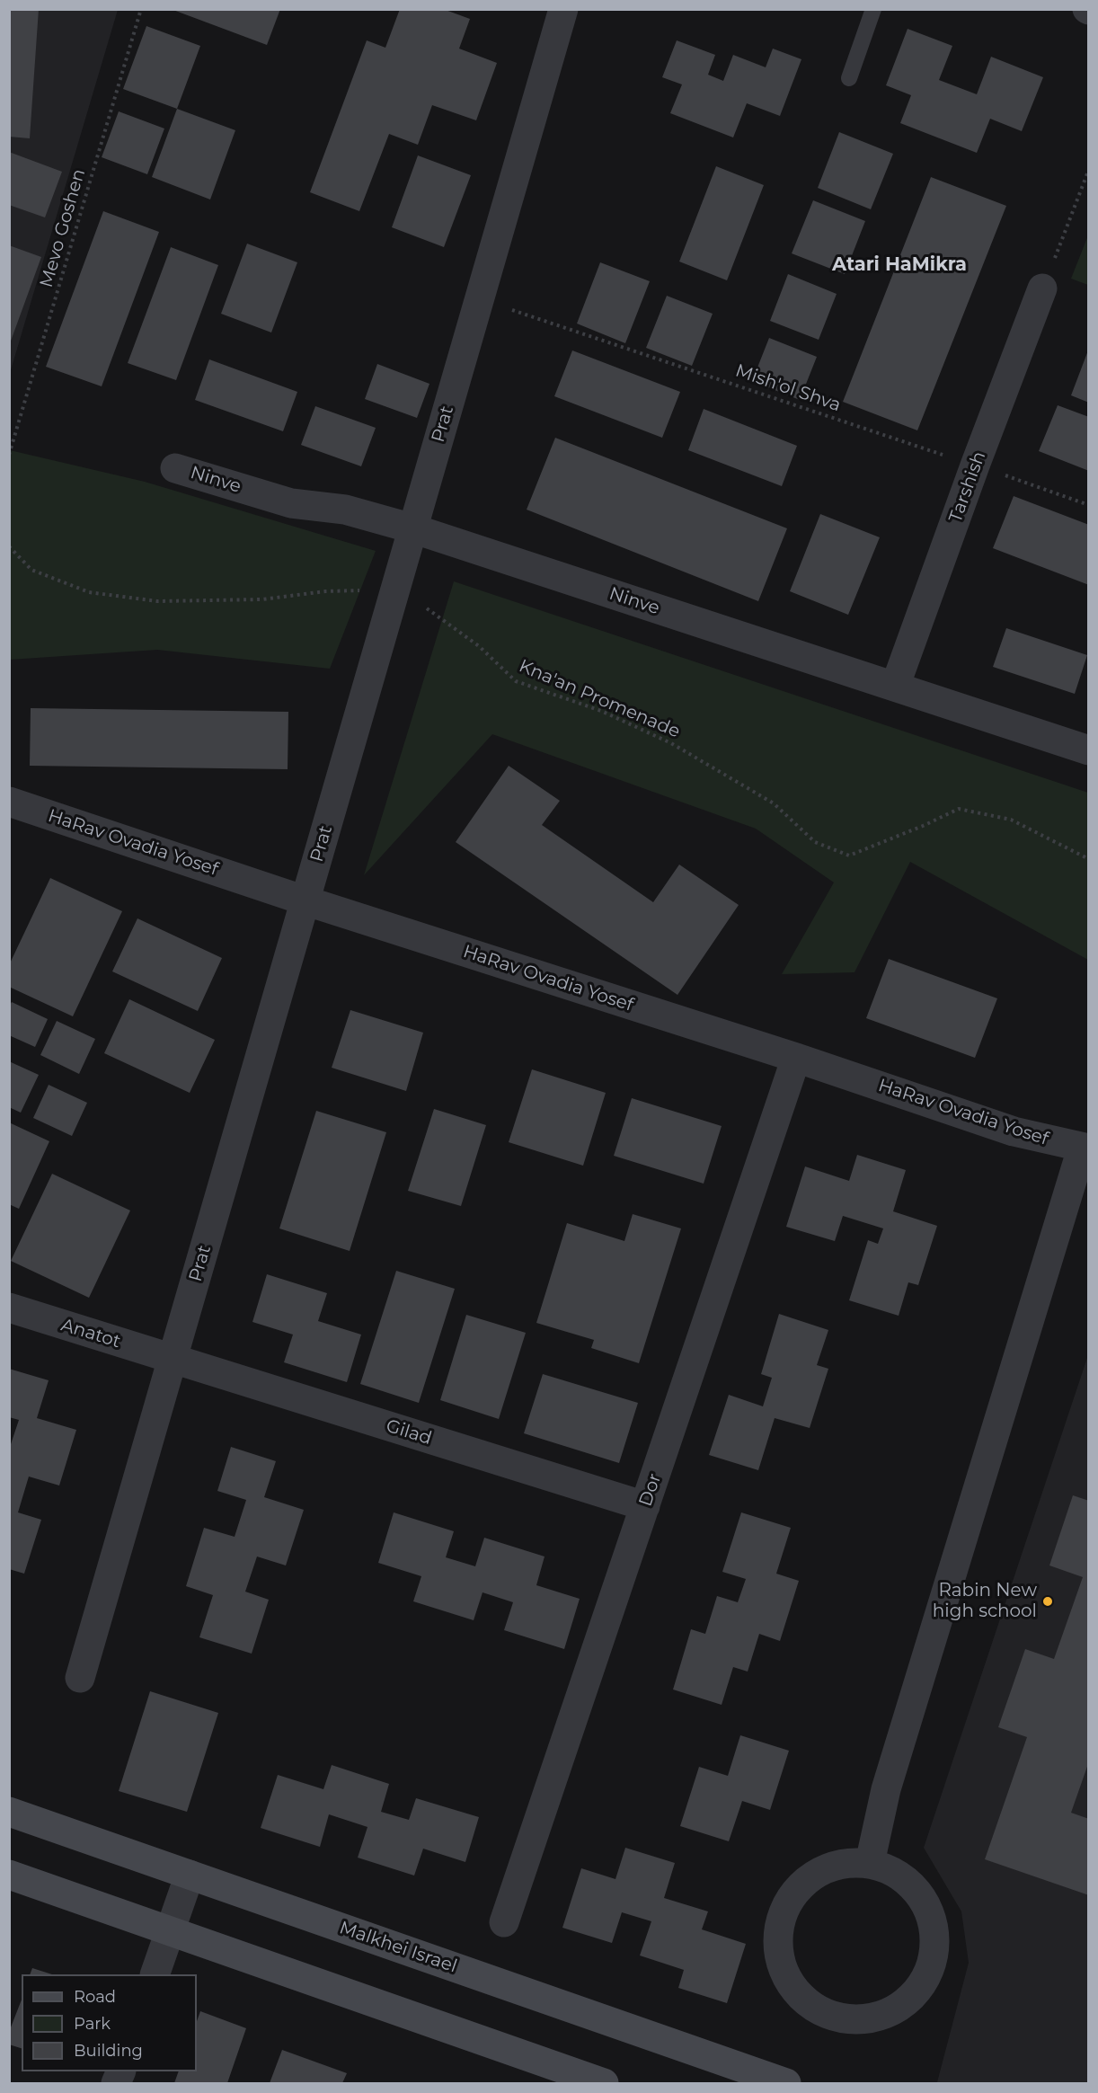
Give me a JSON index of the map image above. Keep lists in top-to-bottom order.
{
  "streets": {
    "street": [
      "Prat",
      "Ninve",
      "Tarshish",
      "HaRav Ovadia Yosef",
      "Anatot",
      "Gilad",
      "Dor",
      "Malkhei Israel"
    ],
    "path": ["Mevo Goshen", "Mish'ol Shva", "Kna'an Promenade"]
  },
  "crossings": [
    ["Mish'ol Shva", "Prat"],
    ["Mish'ol Shva", "Tarshish"],
    ["Prat", "Ninve"],
    ["Prat", "HaRav Ovadia Yosef"],
    ["Prat", "Anatot"],
    ["Prat", "Gilad"],
    ["Ninve", "Tarshish"],
    ["HaRav Ovadia Yosef", "Dor"],
    ["Anatot", "Gilad"],
    ["Gilad", "Dor"]
  ],
  "districts": ["Atari HaMikra"],
  "places": ["Rabin New high school"],
  "legend": ["Road", "Park", "Building"]
}
